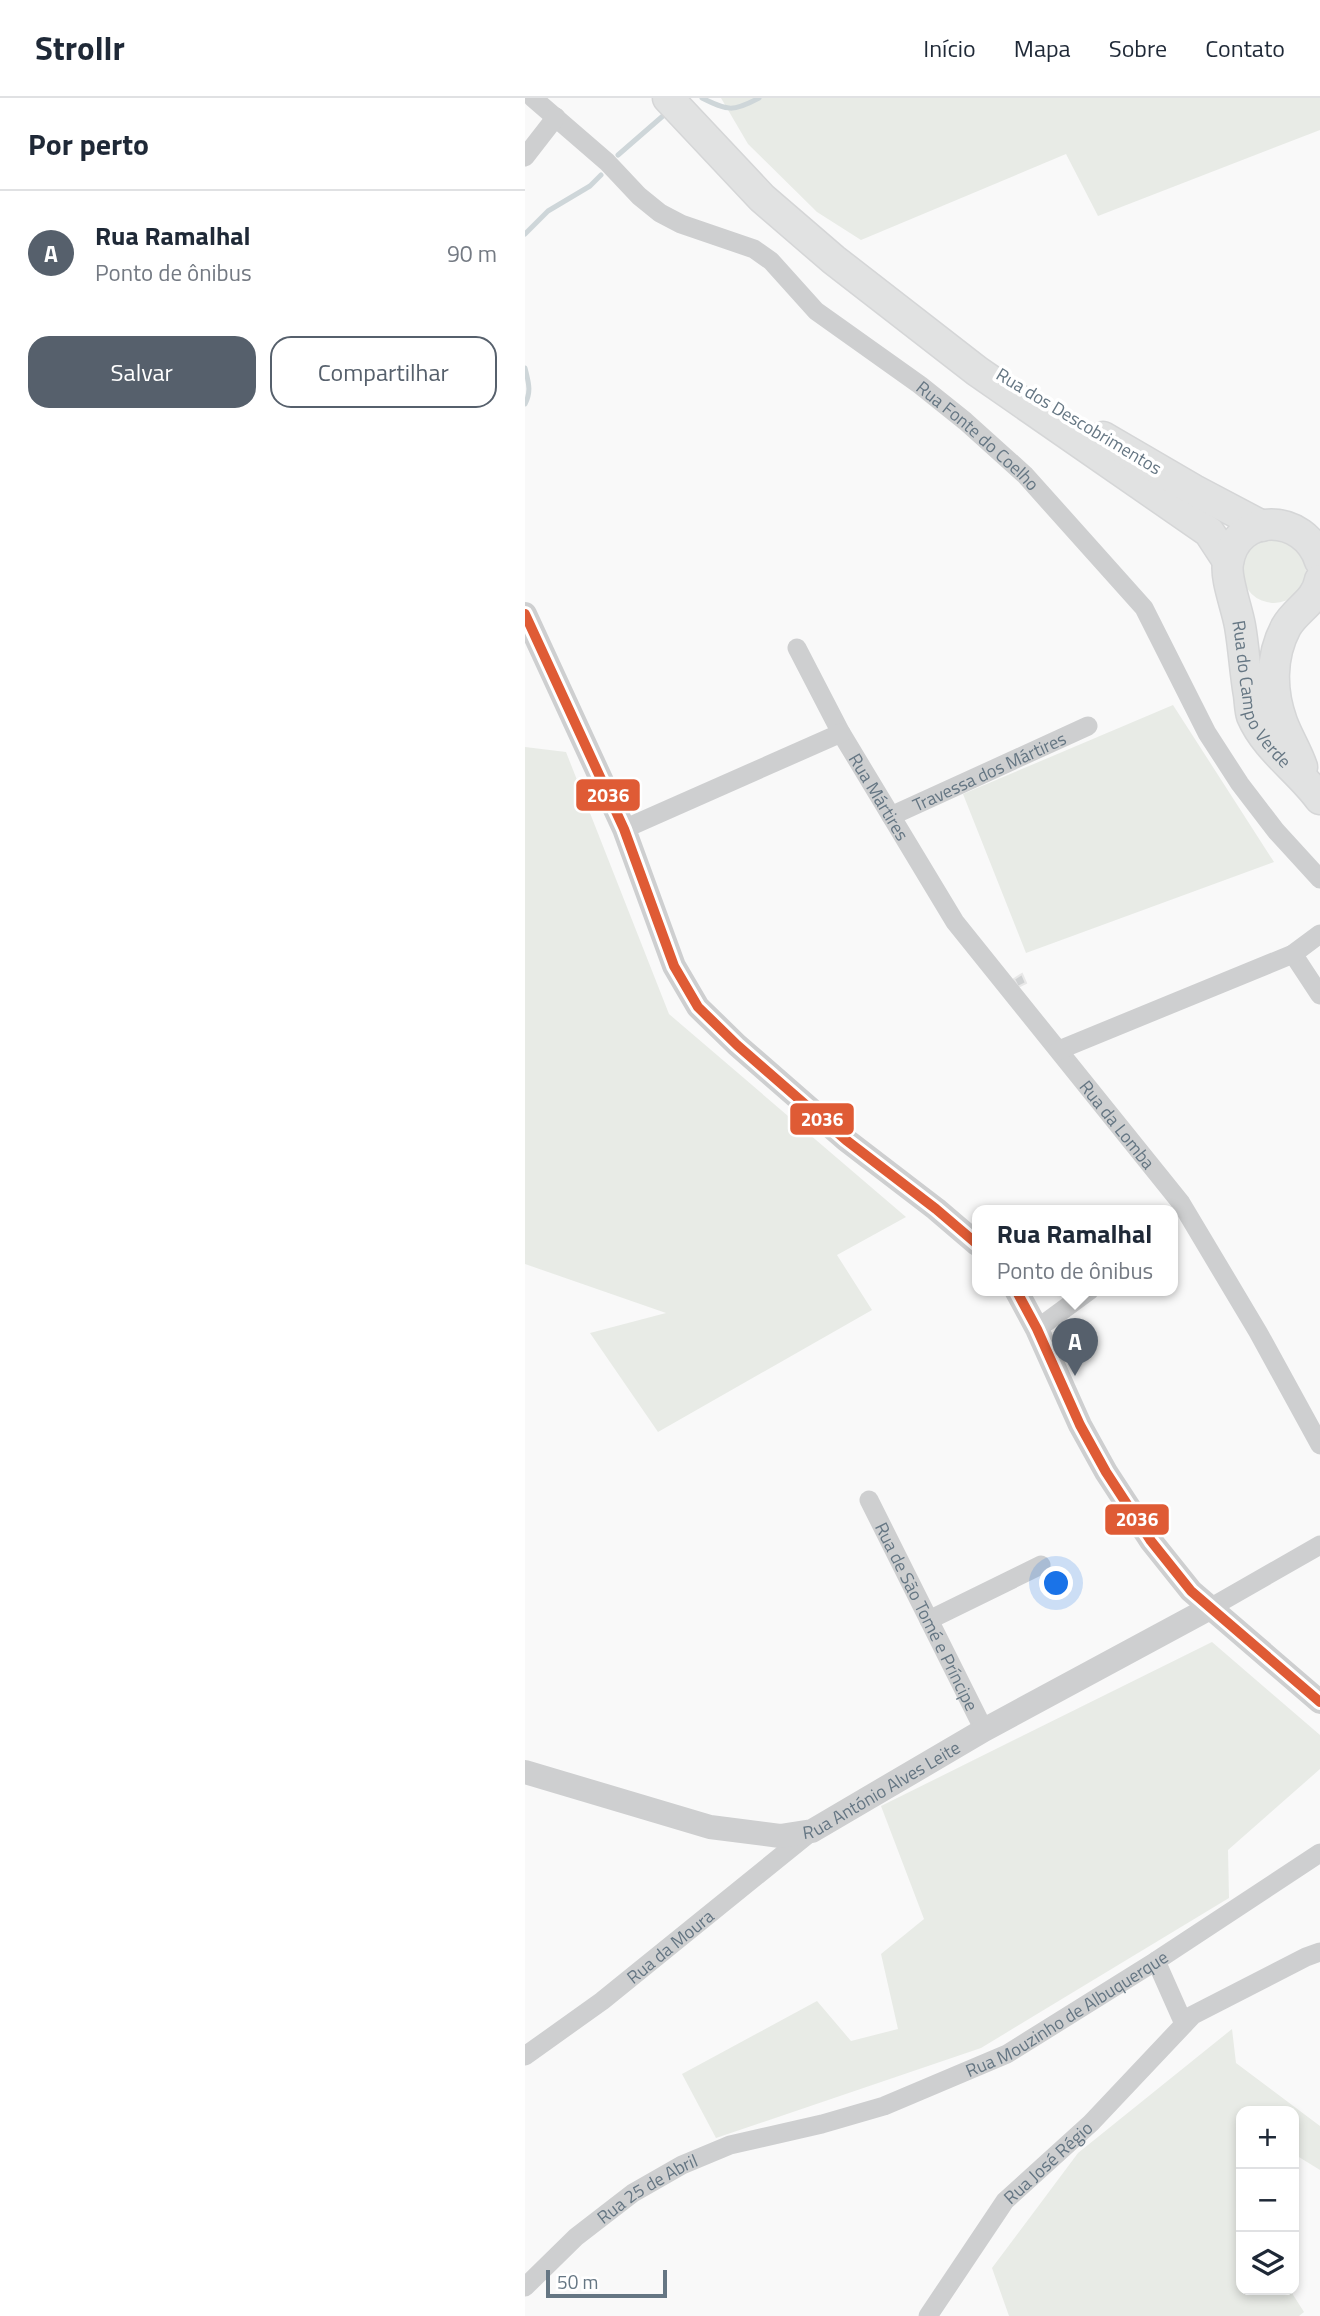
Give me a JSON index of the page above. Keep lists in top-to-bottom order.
{
  "streets": {
    "main road": ["Rua dos Descobrimentos", "Rua do Campo Verde"],
    "street": [
      "Rua Fonte do Coelho",
      "Travessa dos Mártires",
      "Rua Mártires",
      "Rua da Lomba",
      "Rua de São Tomé e Príncipe",
      "Rua António Alves Leite",
      "Rua da Moura",
      "Rua Mouzinho de Albuquerque",
      "Rua José Régio",
      "Rua 25 de Abril"
    ]
  },
  "crossings": [
    ["Rua dos Descobrimentos", "Rua do Campo Verde"],
    ["Travessa dos Mártires", "Rua Mártires"],
    ["Rua Mártires", "Rua da Lomba"],
    ["Rua de São Tomé e Príncipe", "Rua António Alves Leite"],
    ["Rua António Alves Leite", "Rua da Moura"],
    ["Rua Mouzinho de Albuquerque", "Rua 25 de Abril"]
  ],
  "lines": ["transit line 2036"],
  "scale_bar": "50 m",
  "page": {
    "header": "Strollr",
    "nav": [
      "Início",
      "Mapa",
      "Sobre",
      "Contato"
    ],
    "heading": "Por perto",
    "list": [
      {
        "mark": "A",
        "name": "Rua Ramalhal",
        "note": "Ponto de ônibus",
        "value": "90 m"
      }
    ],
    "buttons": ["Salvar", "Compartilhar"],
    "popup": ["Rua Ramalhal", "Ponto de ônibus"],
    "pins": "A",
    "map_buttons": ["+", "−"],
    "scale": "50 m"
  }
}
